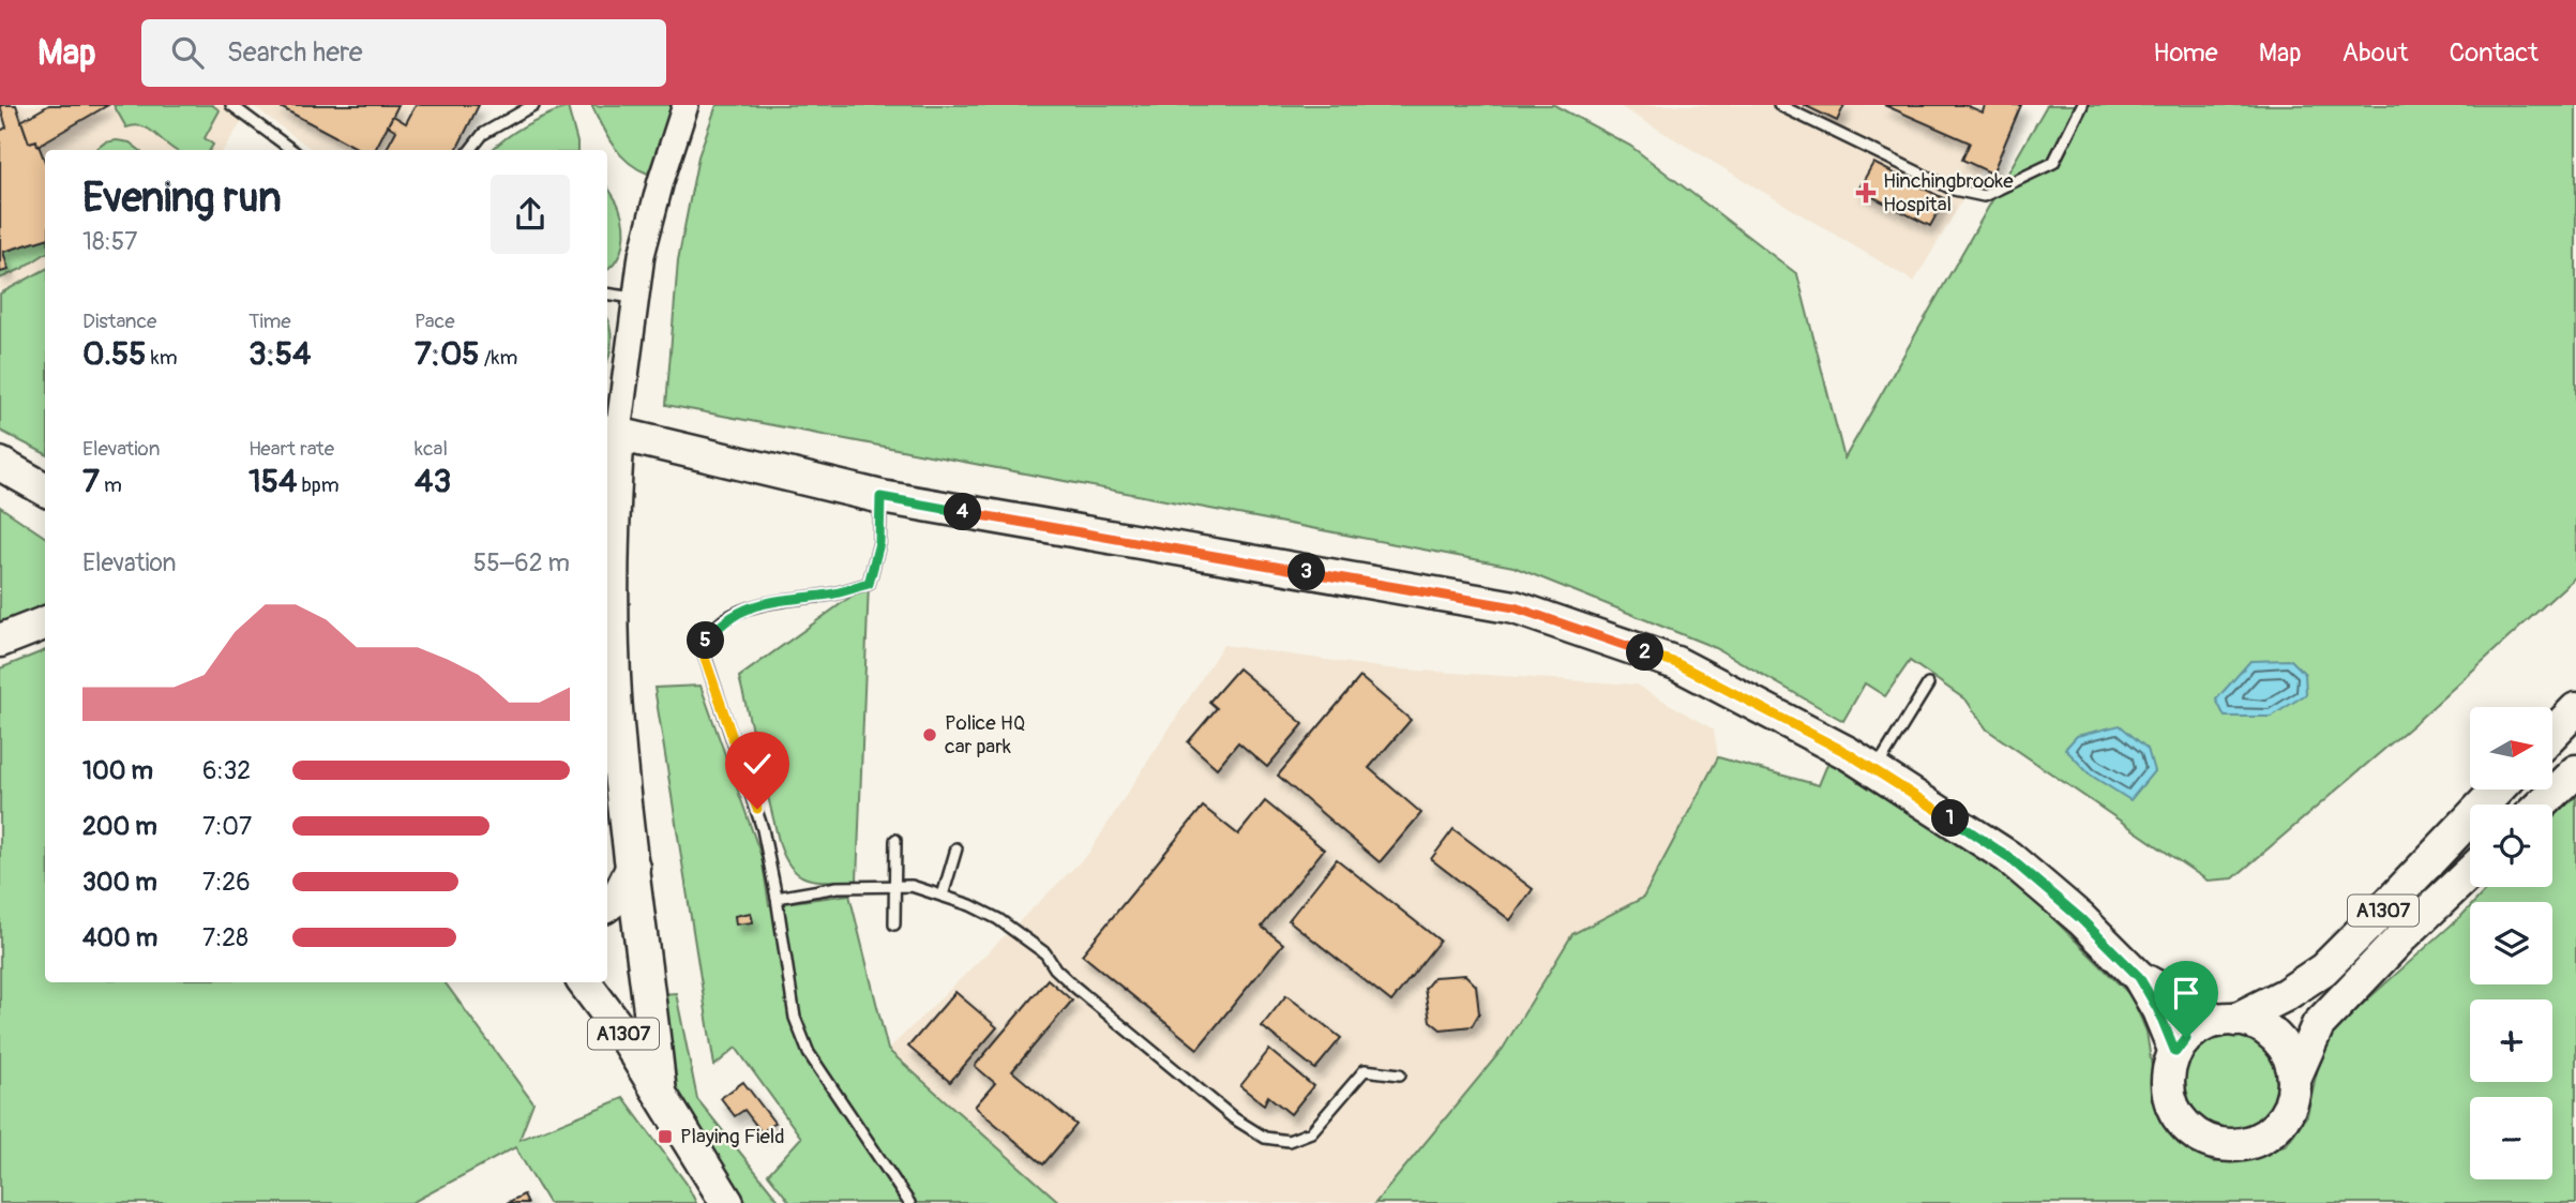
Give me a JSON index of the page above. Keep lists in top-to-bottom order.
{
  "streets": {
    "main road": ["A1307"]
  },
  "places": {
    "health": ["Hinchingbrooke Hospital"],
    "other": ["Police HQ car park"],
    "transit": ["Playing Field"]
  },
  "north": "right",
  "page": {
    "header": "Map",
    "search": "Search here",
    "nav": [
      "Home",
      "Map",
      "About",
      "Contact"
    ],
    "heading": ["Evening run", "18:57"],
    "stats": [
      ["Distance", "0.55 km"],
      ["Time", "3:54"],
      ["Pace", "7:05 /km"],
      ["Elevation", "7 m"],
      ["Heart rate", "154 bpm"],
      ["kcal", "43"]
    ],
    "pins": [
      "4",
      "3",
      "5",
      "2",
      "1"
    ],
    "chart": ["Elevation", "55–62 m"],
    "map_buttons": ["+", "−"],
    "list": [
      {
        "name": "100 m",
        "note": "6:32"
      },
      {
        "name": "200 m",
        "note": "7:07"
      },
      {
        "name": "300 m",
        "note": "7:26"
      },
      {
        "name": "400 m",
        "note": "7:28"
      }
    ]
  }
}
